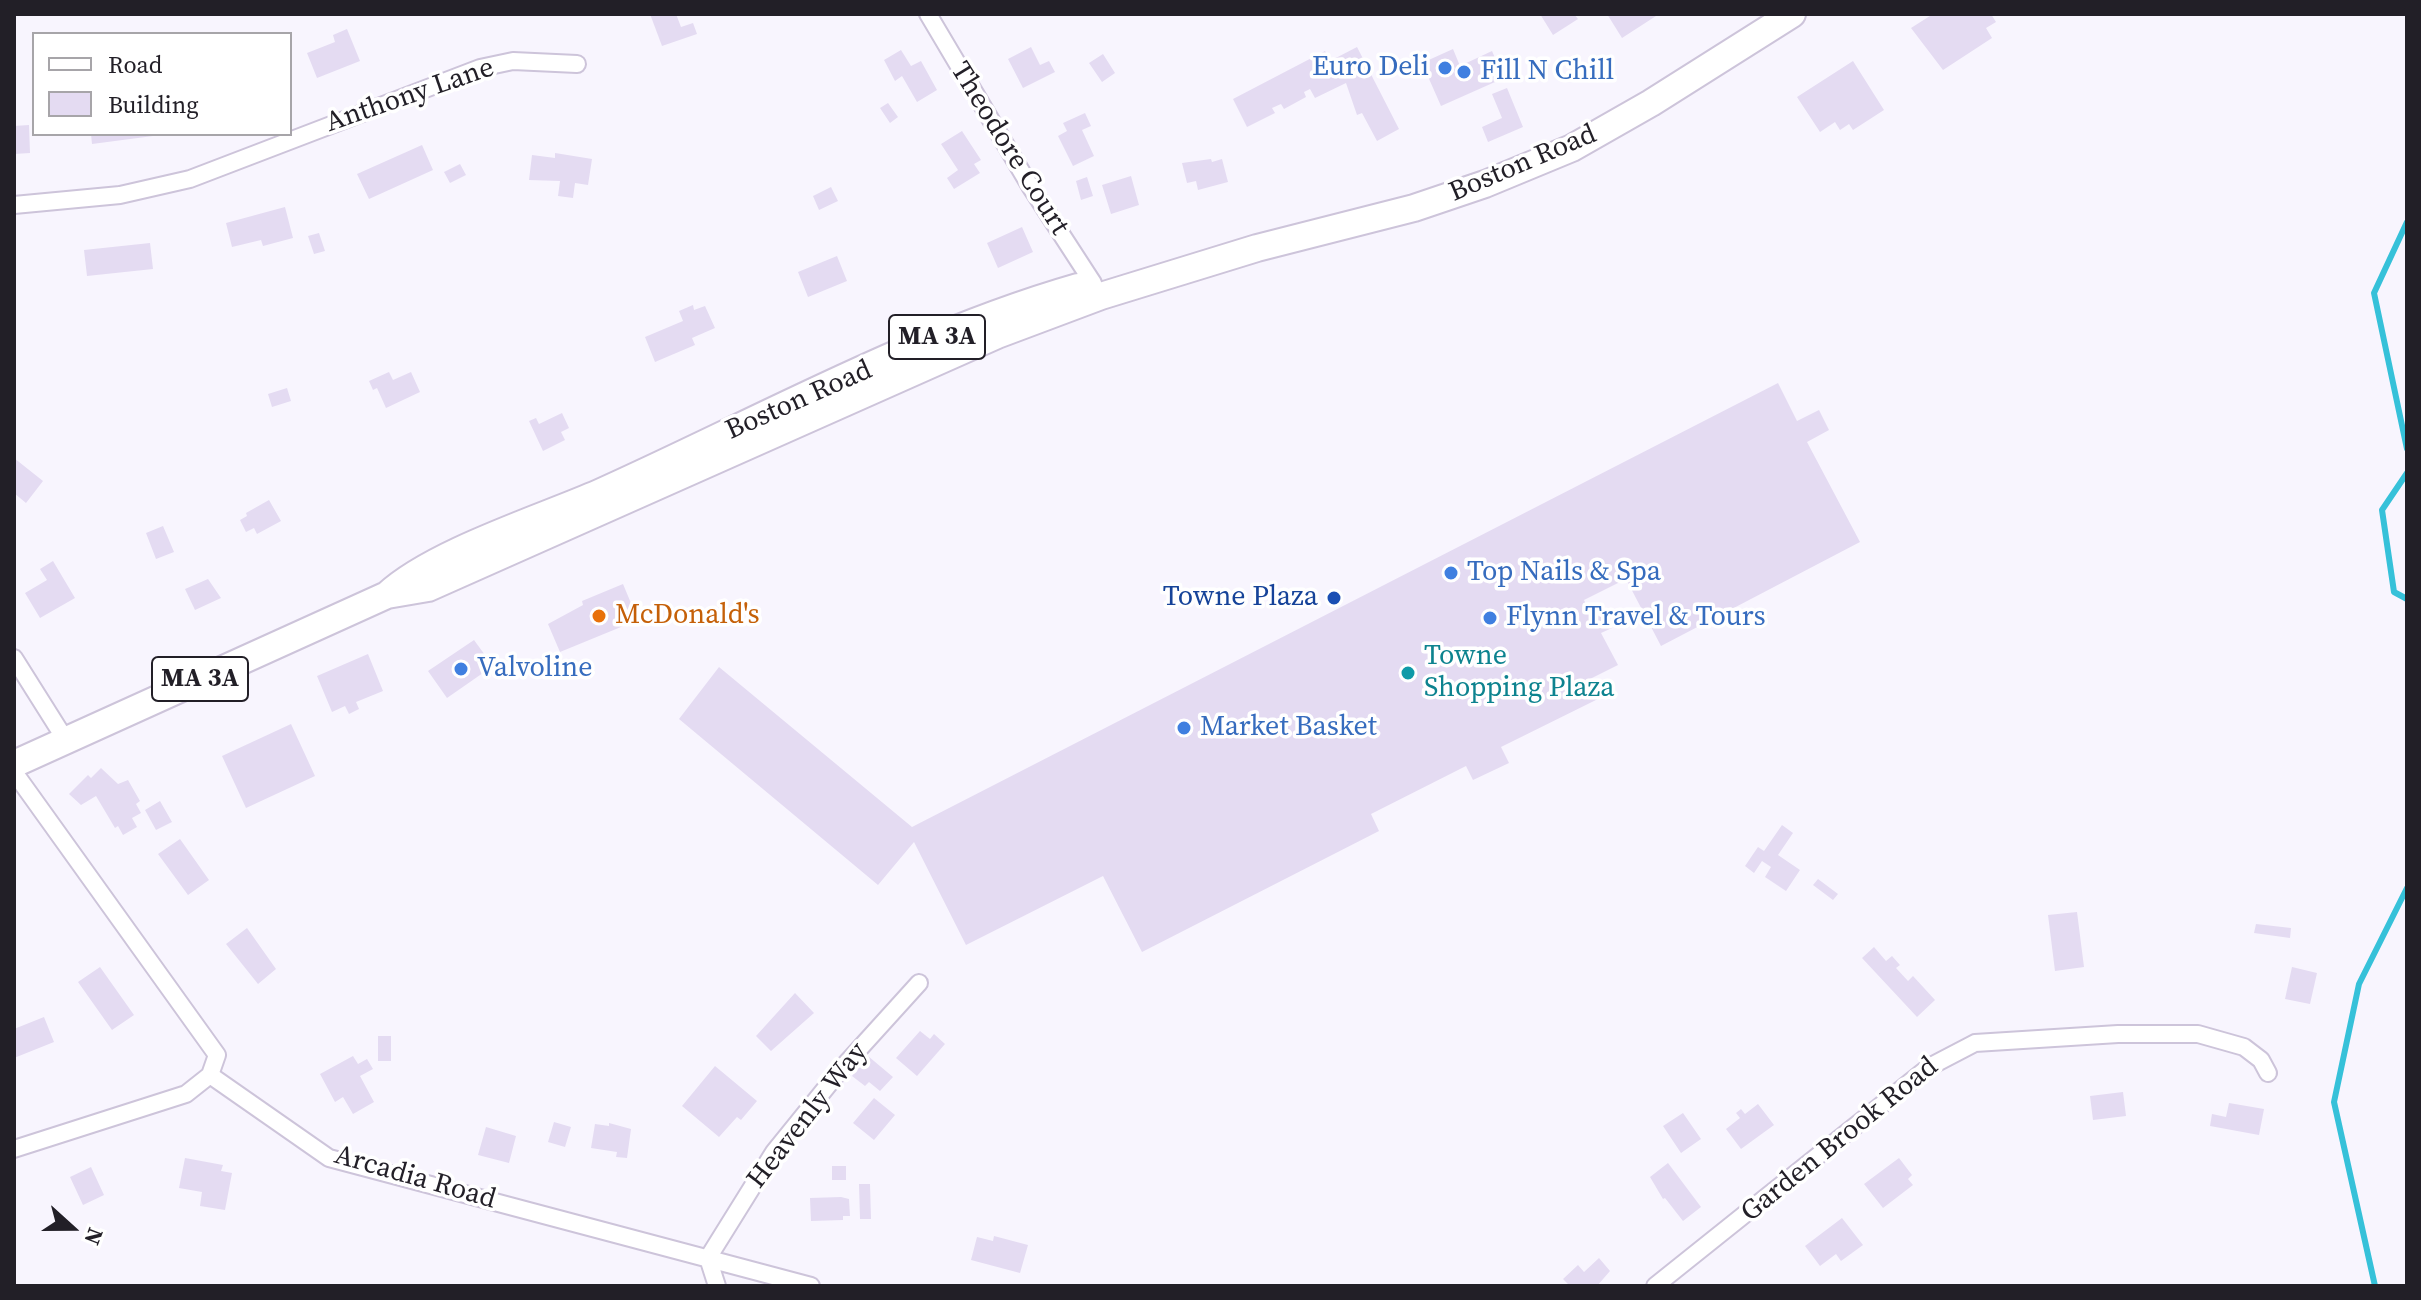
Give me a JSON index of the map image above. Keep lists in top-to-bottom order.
{
  "streets": {
    "main road": ["Boston Road", "MA 3A"],
    "street": [
      "Anthony Lane",
      "Theodore Court",
      "Heavenly Way",
      "Garden Brook Road",
      "Arcadia Road"
    ]
  },
  "crossings": [
    ["Theodore Court", "Boston Road"],
    ["Heavenly Way", "Arcadia Road"]
  ],
  "places": [
    "Euro Deli",
    "Fill N Chill",
    "Top Nails & Spa",
    "Towne Plaza",
    "McDonald's",
    "Flynn Travel & Tours",
    "Valvoline",
    "Towne Shopping Plaza",
    "Market Basket"
  ],
  "legend": ["Road", "Building"],
  "north": "right"
}
